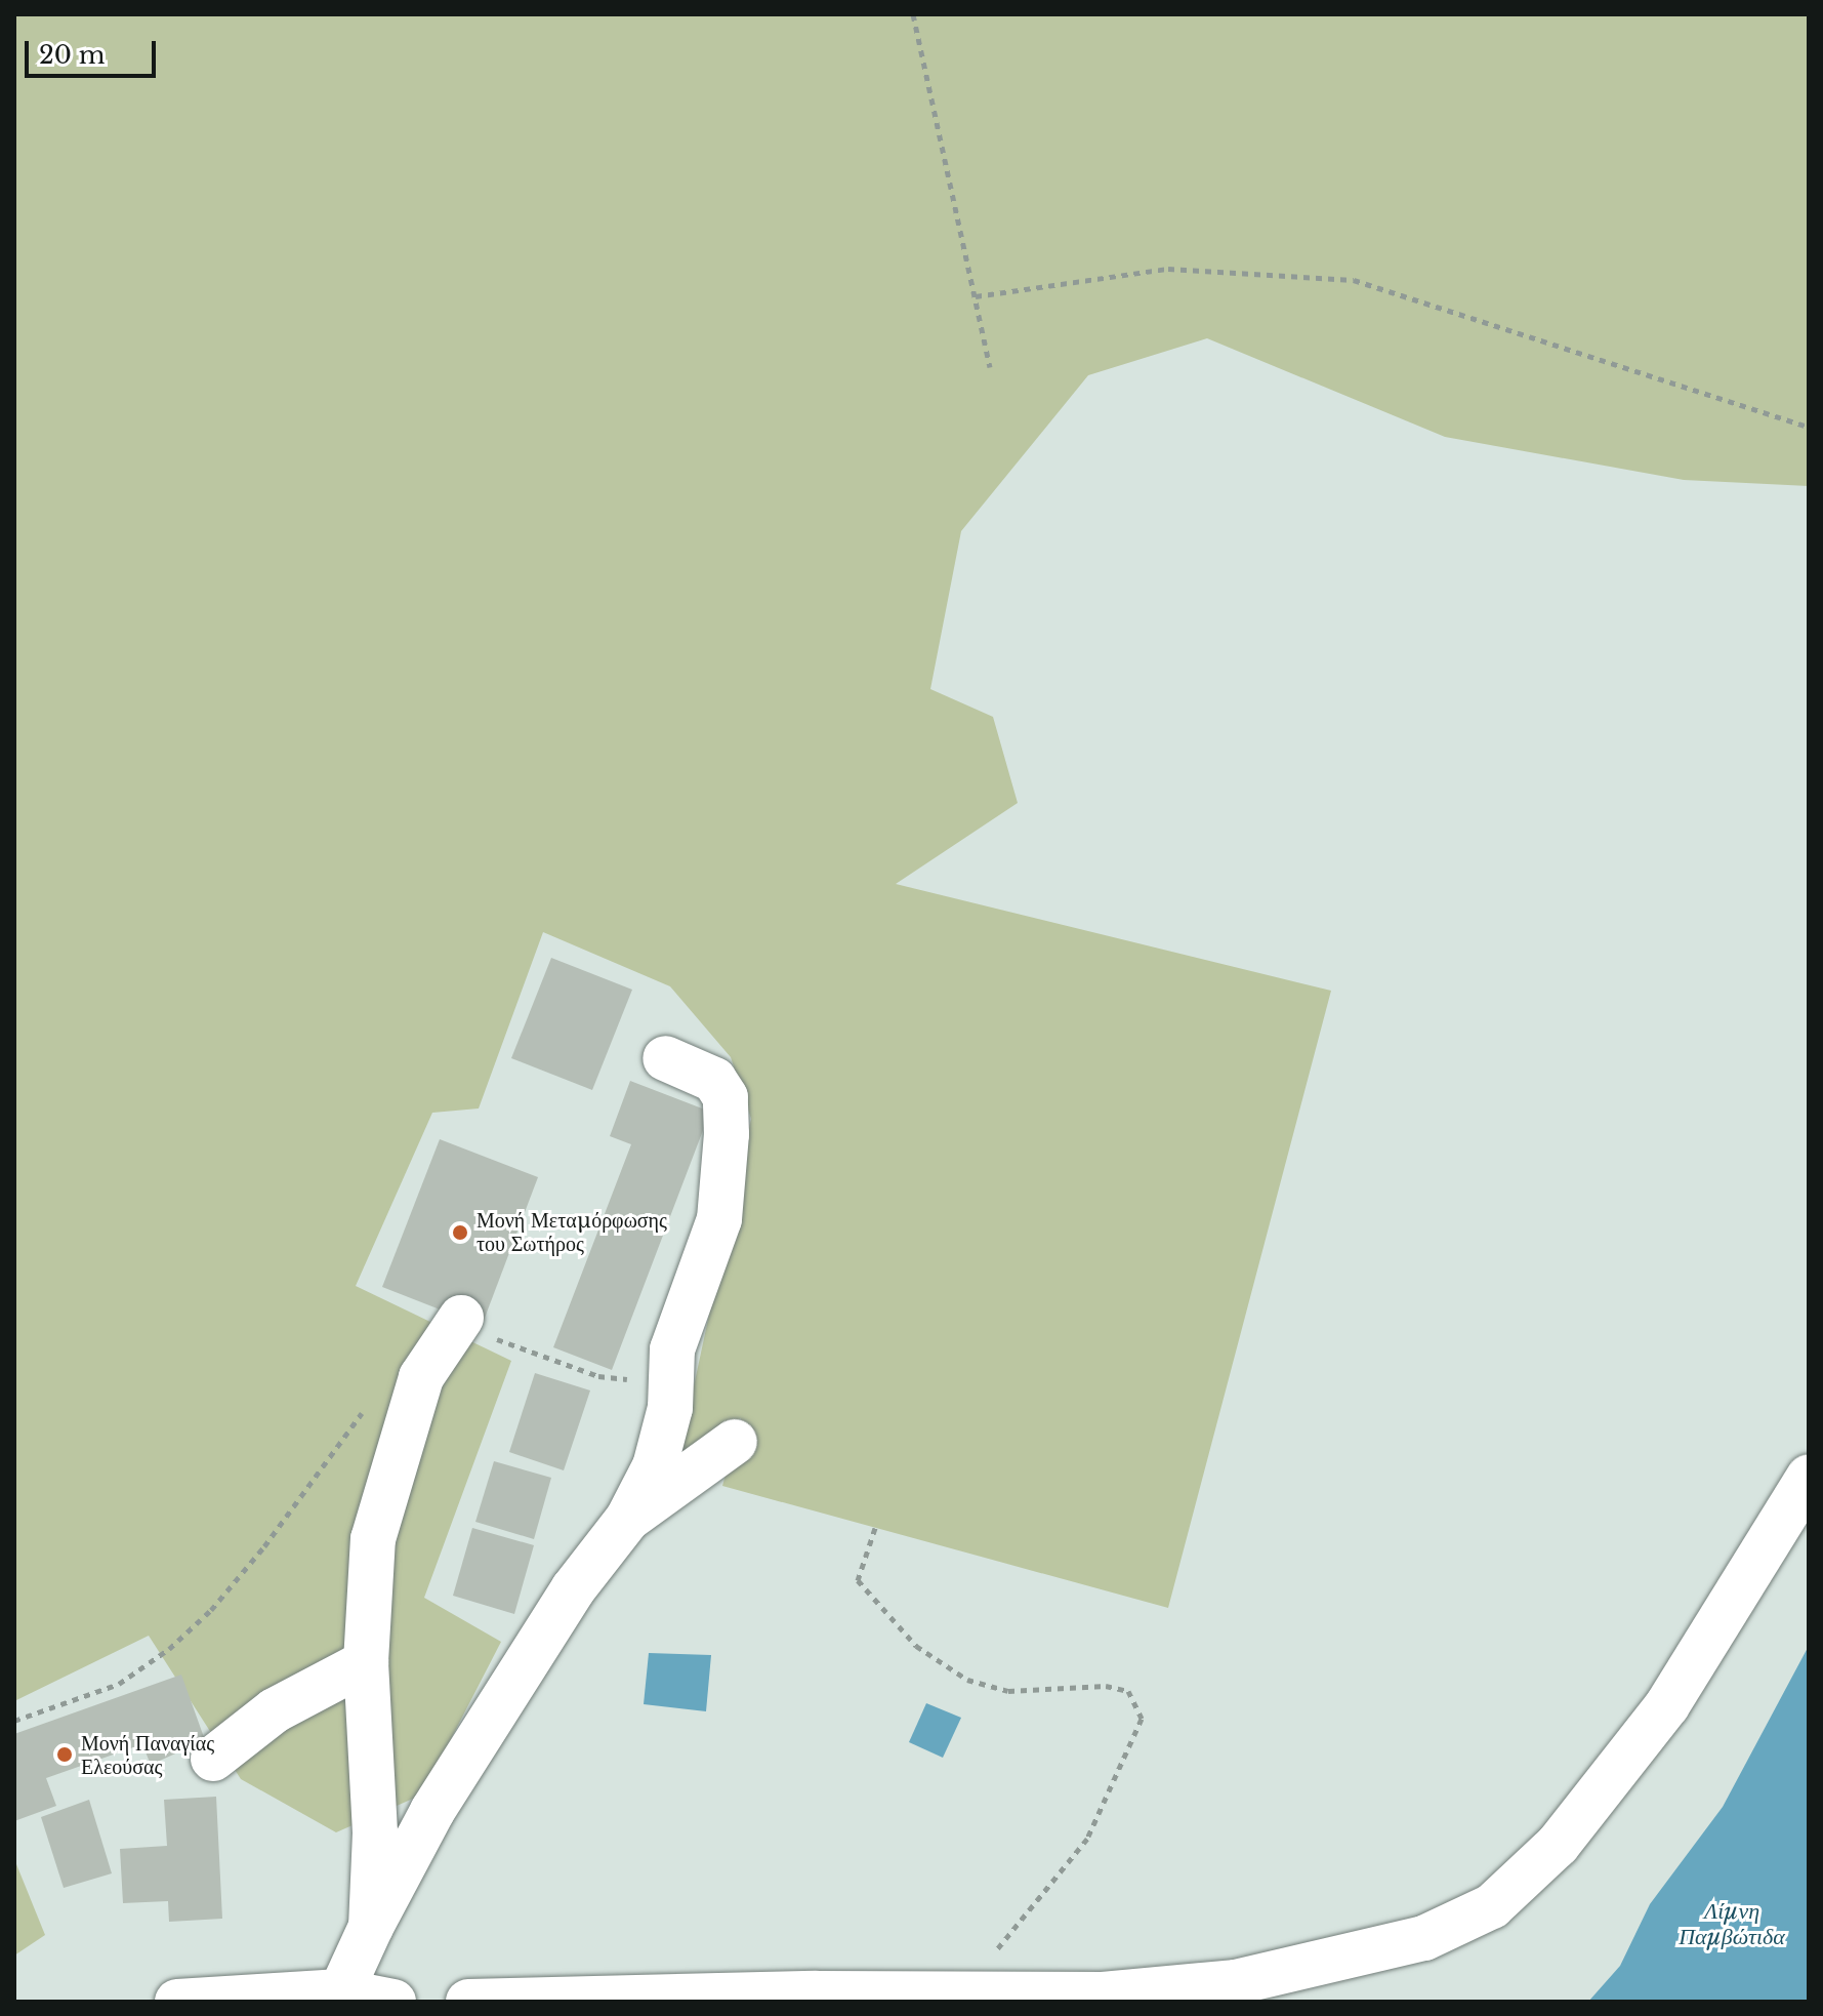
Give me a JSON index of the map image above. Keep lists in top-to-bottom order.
{
  "water": ["Λίμνη Παμβώτιδα"],
  "places": ["Μονή Μεταμόρφωσης του Σωτήρος", "Μονή Παναγίας Ελεούσας"],
  "scale_bar": "20 m"
}
